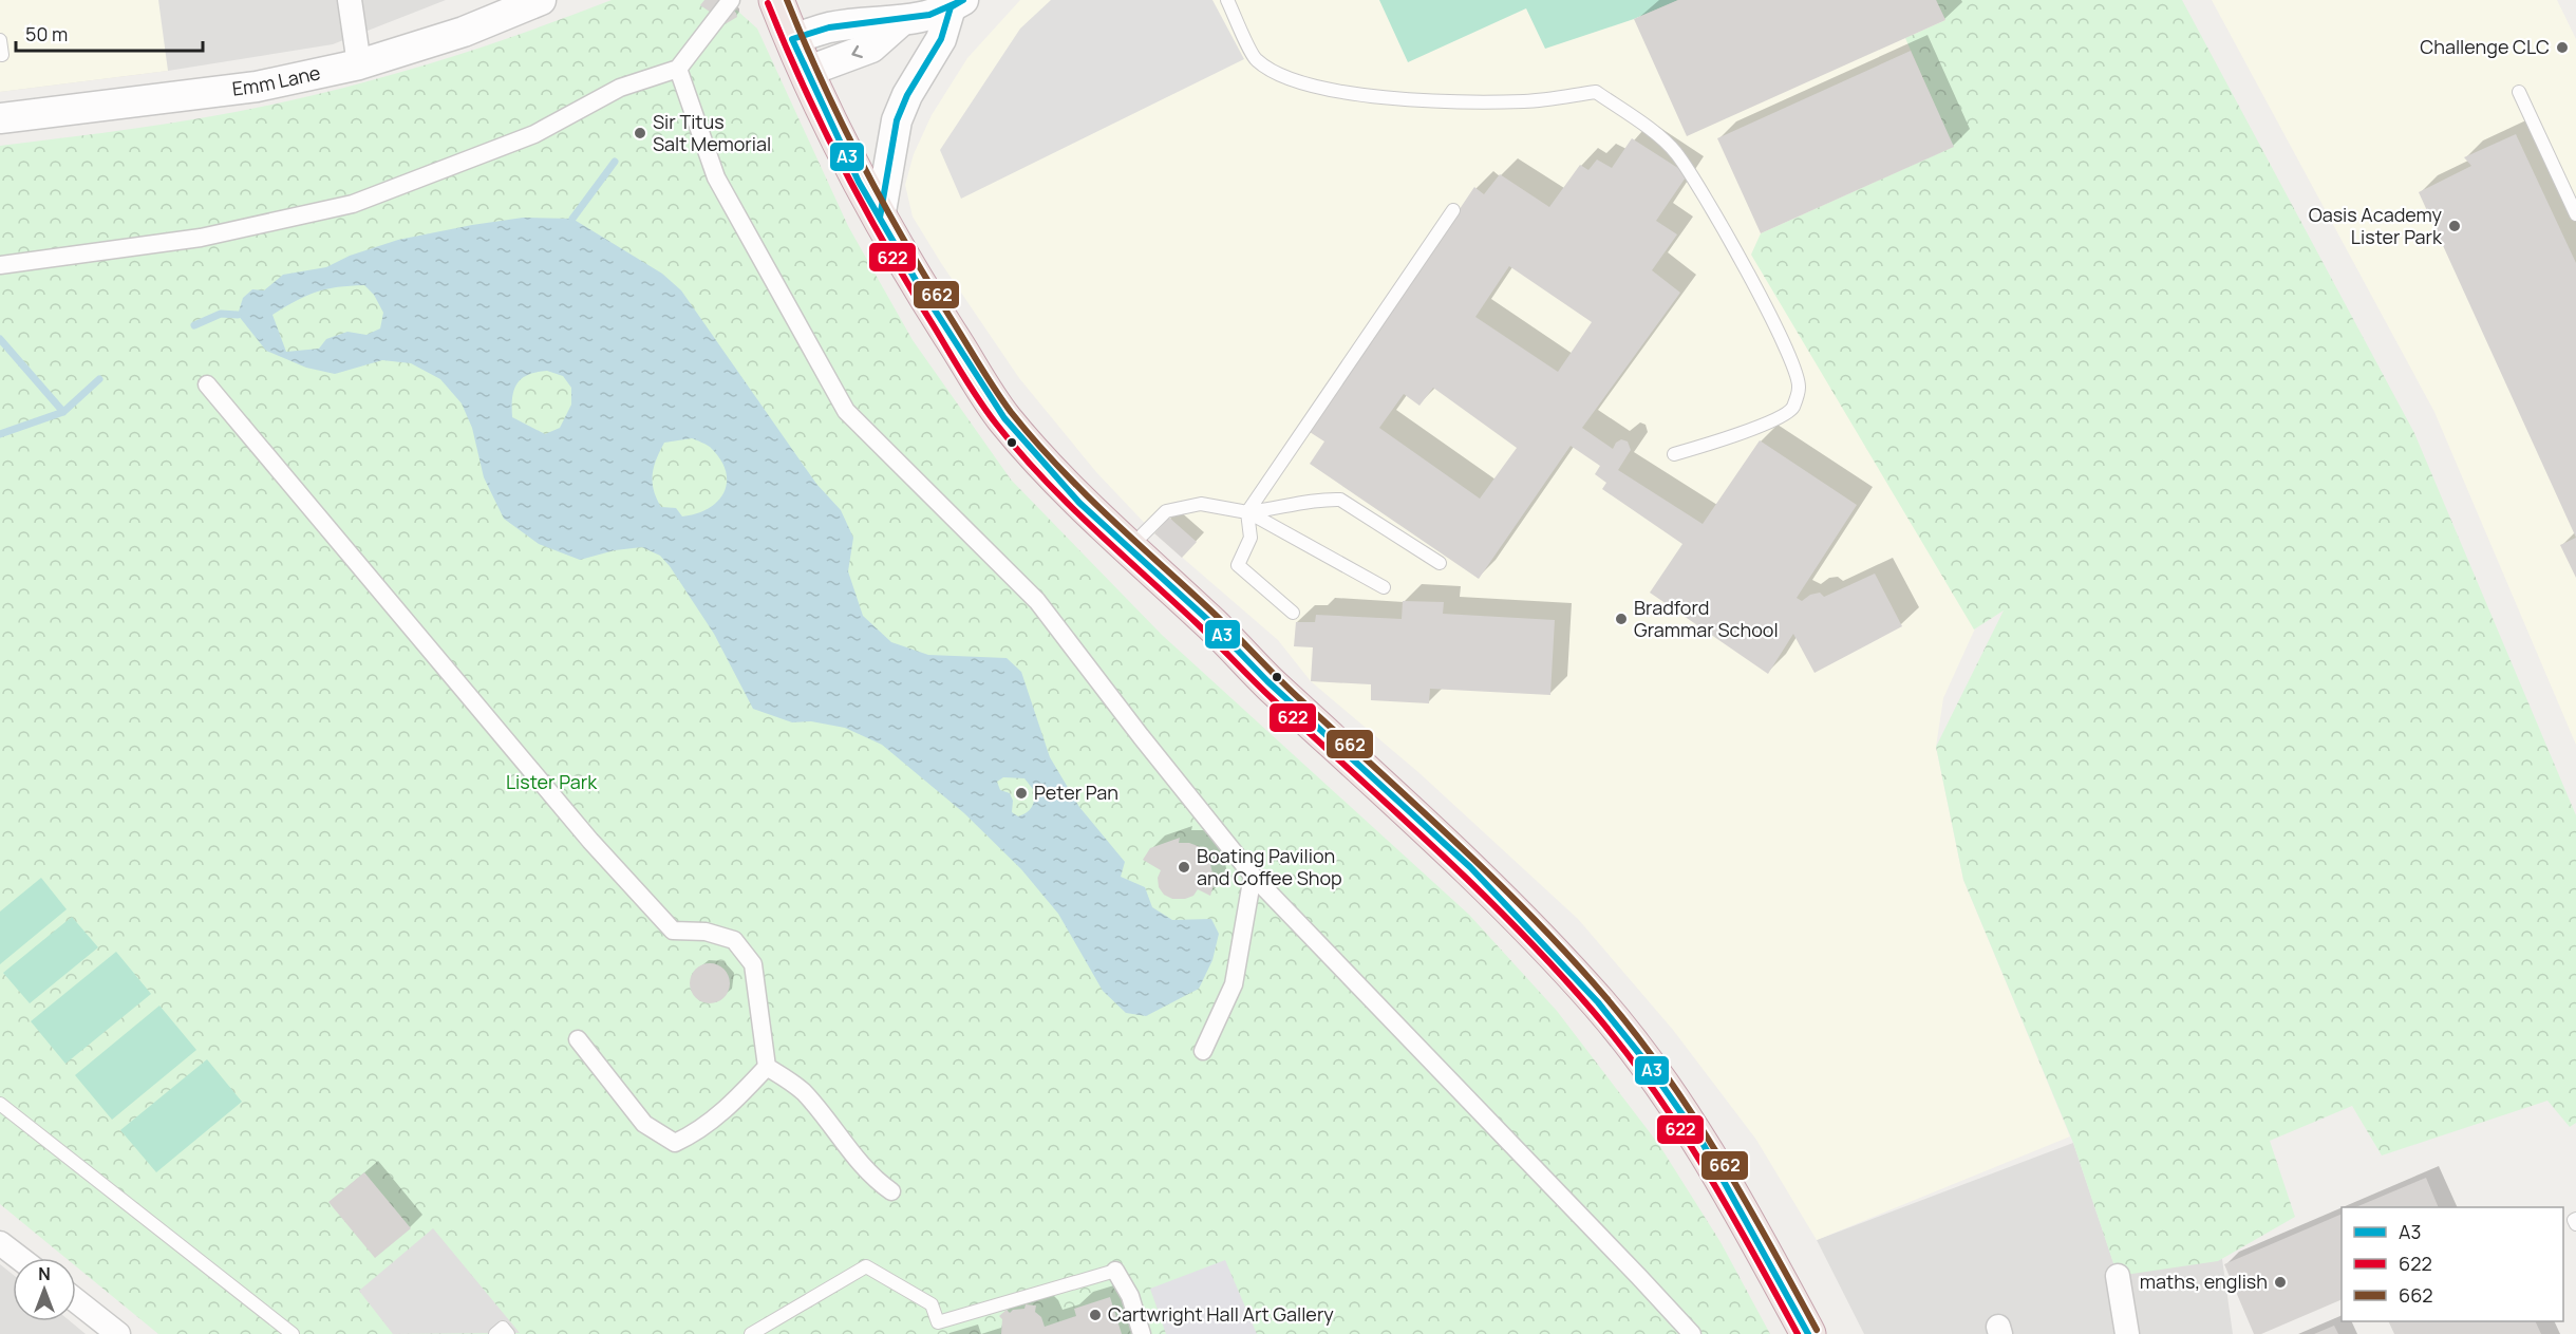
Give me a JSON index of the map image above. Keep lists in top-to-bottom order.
{
  "streets": {
    "street": ["Emm Lane"]
  },
  "parks": ["Lister Park"],
  "places": [
    "Challenge CLC",
    "Sir Titus Salt Memorial",
    "Oasis Academy Lister Park",
    "Bradford Grammar School",
    "Peter Pan",
    "Boating Pavilion and Coffee Shop",
    "maths, english",
    "Cartwright Hall Art Gallery"
  ],
  "lines": ["transit line A3", "transit line 662", "transit line 622"],
  "legend": ["A3", "622", "662"],
  "scale_bar": "50 m",
  "north": "top"
}
